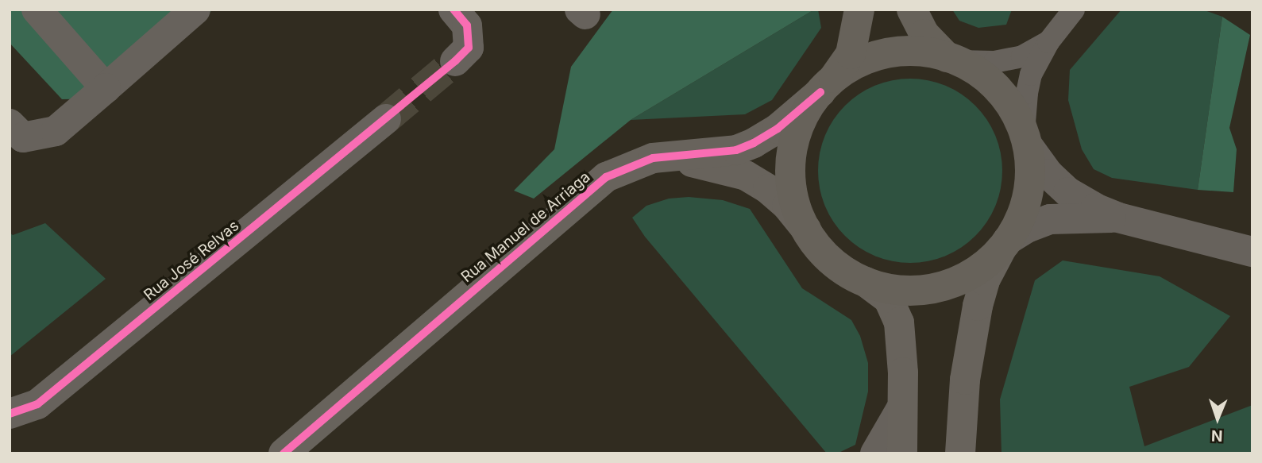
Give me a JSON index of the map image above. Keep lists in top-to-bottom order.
{
  "streets": {
    "street": ["Rua Manuel de Arriaga", "Rua José Relvas"]
  },
  "north": "bottom"
}
